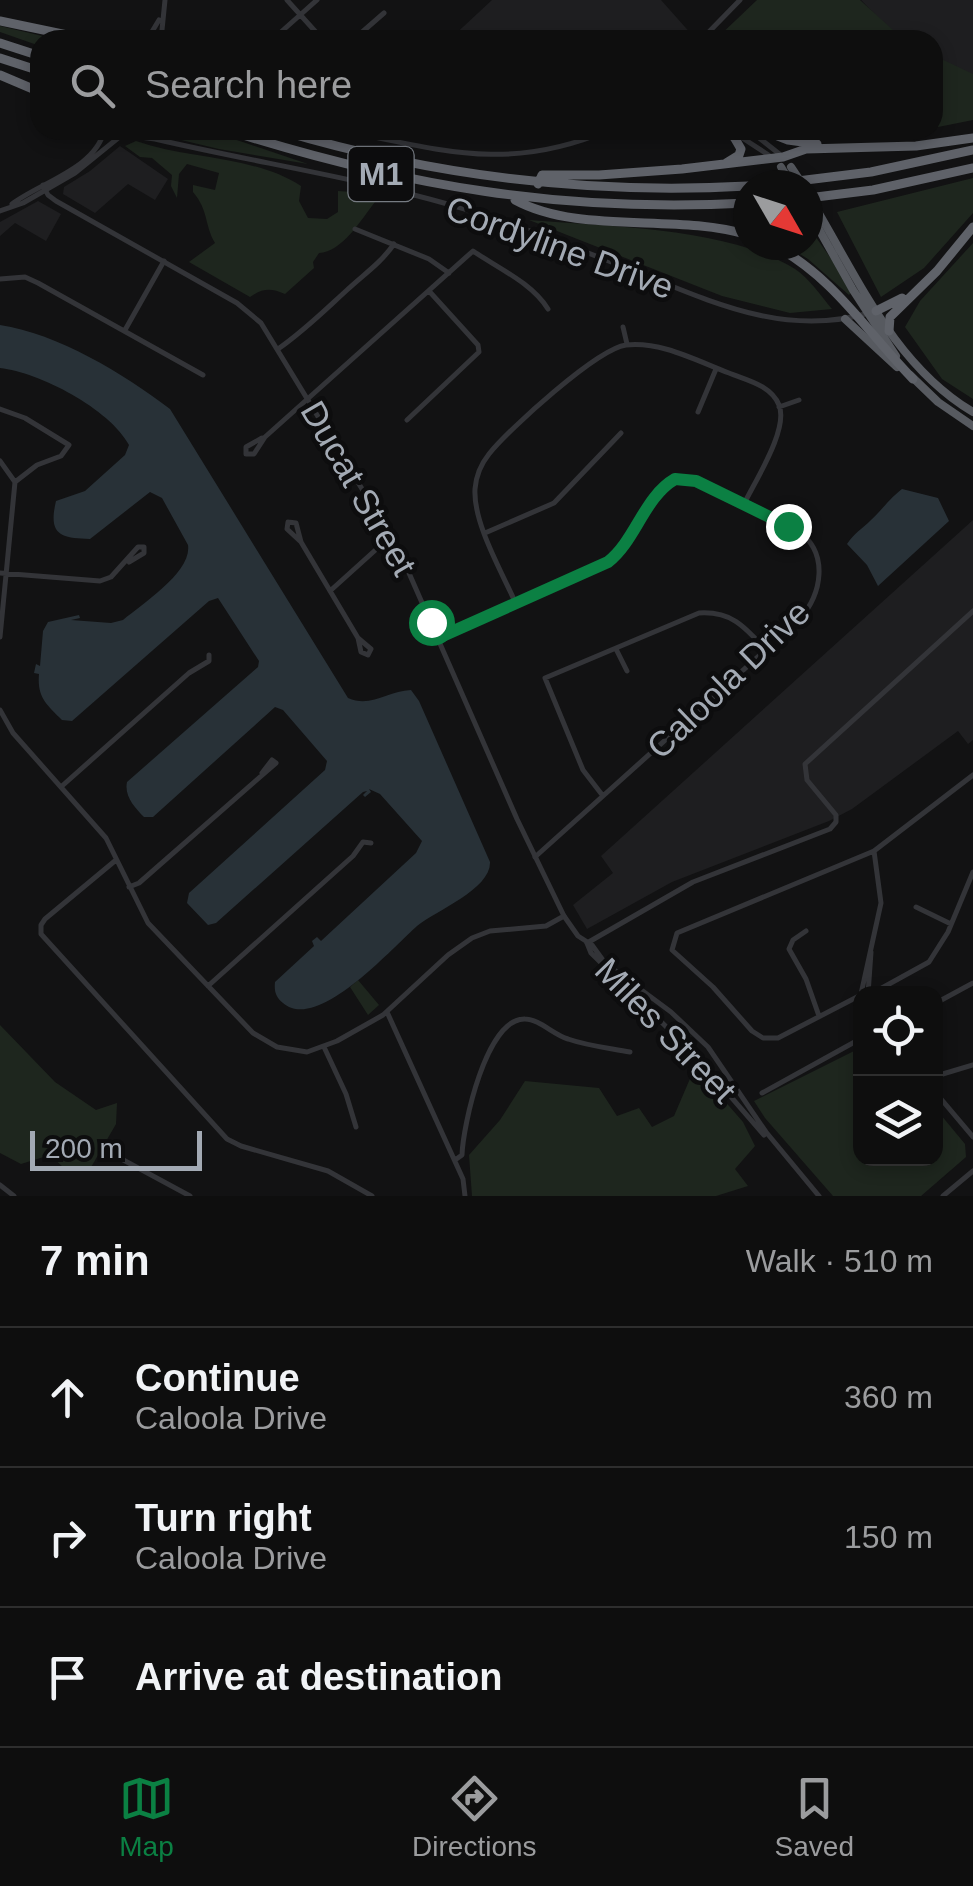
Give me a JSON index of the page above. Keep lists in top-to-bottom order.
{
  "streets": {
    "highway": ["M1"],
    "street": [
      "Cordyline Drive",
      "Ducat Street",
      "Caloola Drive",
      "Miles Street"
    ]
  },
  "crossings": [
    ["Ducat Street", "Caloola Drive"],
    ["Ducat Street", "Miles Street"]
  ],
  "scale_bar": "200 m",
  "north": "bottom right",
  "page": {
    "search": "Search here",
    "scale": "200 m",
    "heading": ["7 min", "Walk · 510 m"],
    "list": [
      ["Continue", "Caloola Drive", "360 m"],
      ["Turn right", "Caloola Drive", "150 m"],
      "Arrive at destination"
    ],
    "nav": ["Map", "Directions", "Saved"]
  }
}
